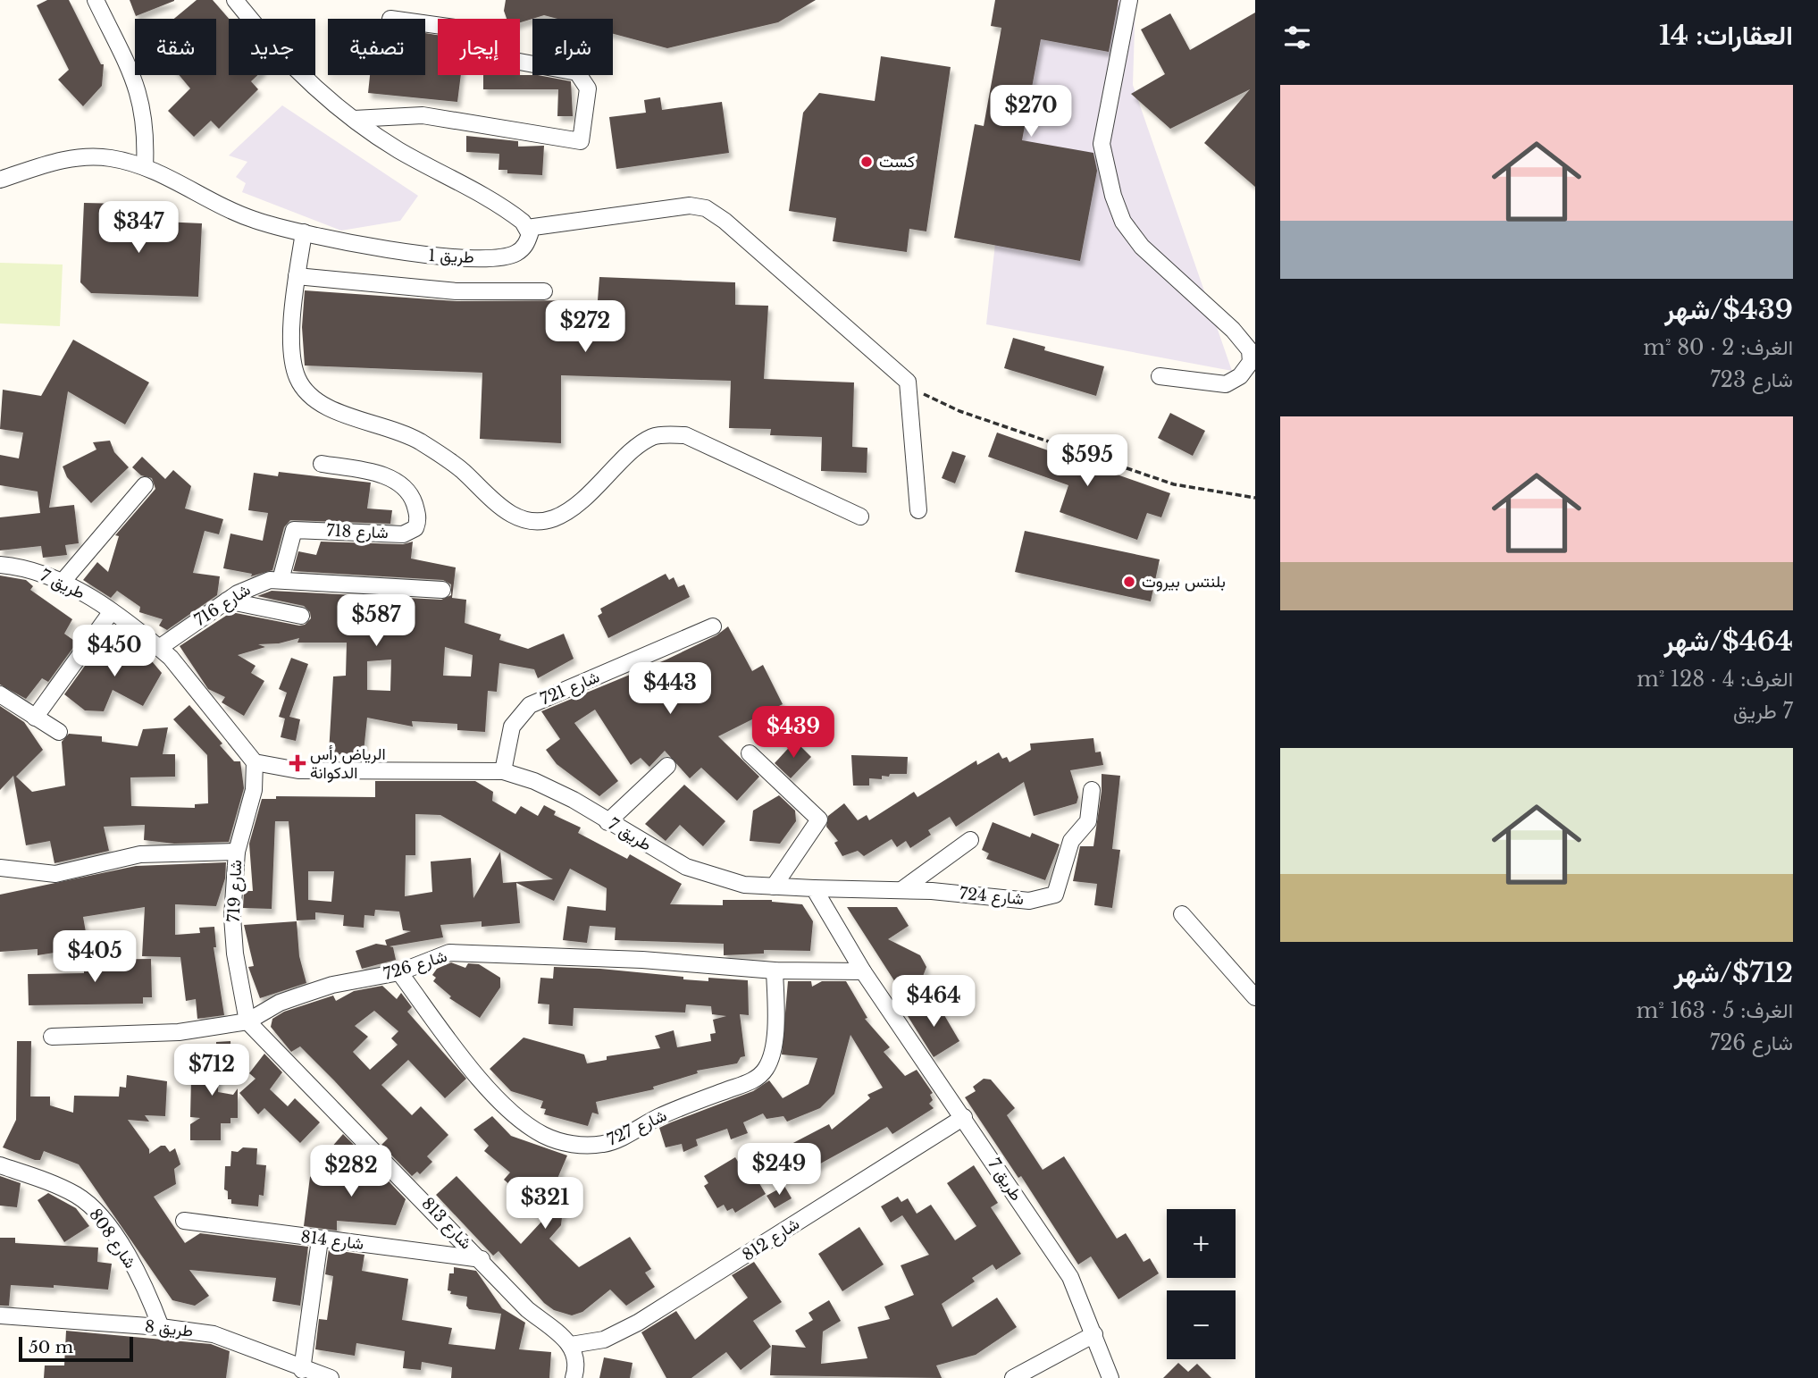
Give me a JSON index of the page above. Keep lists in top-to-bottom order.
{
  "streets": {
    "street": [
      "طريق 1",
      "شارع 718",
      "7 طريق",
      "شارع 716",
      "شارع 721",
      "شارع 719",
      "شارع 724",
      "شارع 726",
      "شارع 727",
      "شارع 813",
      "شارع 808",
      "شارع 812",
      "شارع 814",
      "طريق 8"
    ]
  },
  "crossings": [
    ["شارع 718", "شارع 716"],
    ["7 طريق", "شارع 716"],
    ["7 طريق", "شارع 721"],
    ["7 طريق", "شارع 719"],
    ["7 طريق", "شارع 724"],
    ["7 طريق", "شارع 726"],
    ["7 طريق", "شارع 812"],
    ["شارع 719", "شارع 726"],
    ["شارع 719", "شارع 813"],
    ["شارع 726", "شارع 727"],
    ["شارع 726", "شارع 813"],
    ["شارع 813", "شارع 812"],
    ["شارع 813", "شارع 814"],
    ["شارع 808", "طريق 8"]
  ],
  "places": {
    "other": ["كست", "بلنتس بيروت"],
    "health": ["الرياض رأس الدكوانة"]
  },
  "scale_bar": "50 m",
  "page": {
    "heading": "العقارات: 14",
    "chip": [
      "شراء",
      "إيجار",
      "تصفية",
      "جديد",
      "شقة"
    ],
    "list": [
      {
        "name": "$439/شهر",
        "note": "الغرف: 2 · 80 m² · شارع 723"
      },
      {
        "name": "$464/شهر",
        "note": "الغرف: 4 · 128 m² · 7 طريق"
      },
      {
        "name": "$712/شهر",
        "note": "الغرف: 5 · 163 m² · شارع 726"
      }
    ],
    "price": [
      "$270",
      "$347",
      "$272",
      "$595",
      "$587",
      "$450",
      "$443",
      "$439",
      "$405",
      "$464",
      "$712",
      "$249",
      "$282",
      "$321"
    ],
    "map_buttons": ["+", "−"],
    "scale": "50 m"
  }
}
